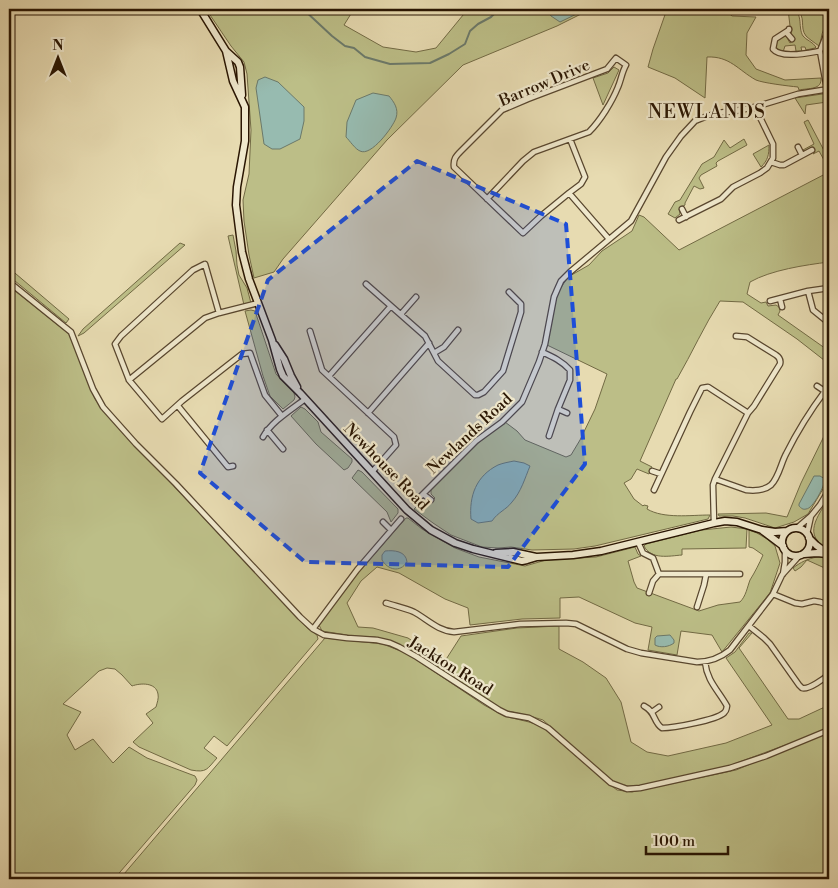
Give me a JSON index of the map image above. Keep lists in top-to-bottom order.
{
  "streets": {
    "street": [
      "Barrow Drive",
      "Newlands Road",
      "Newhouse Road",
      "Jackton Road"
    ]
  },
  "districts": ["NEWLANDS"],
  "scale_bar": "100 m",
  "north": "top"
}
